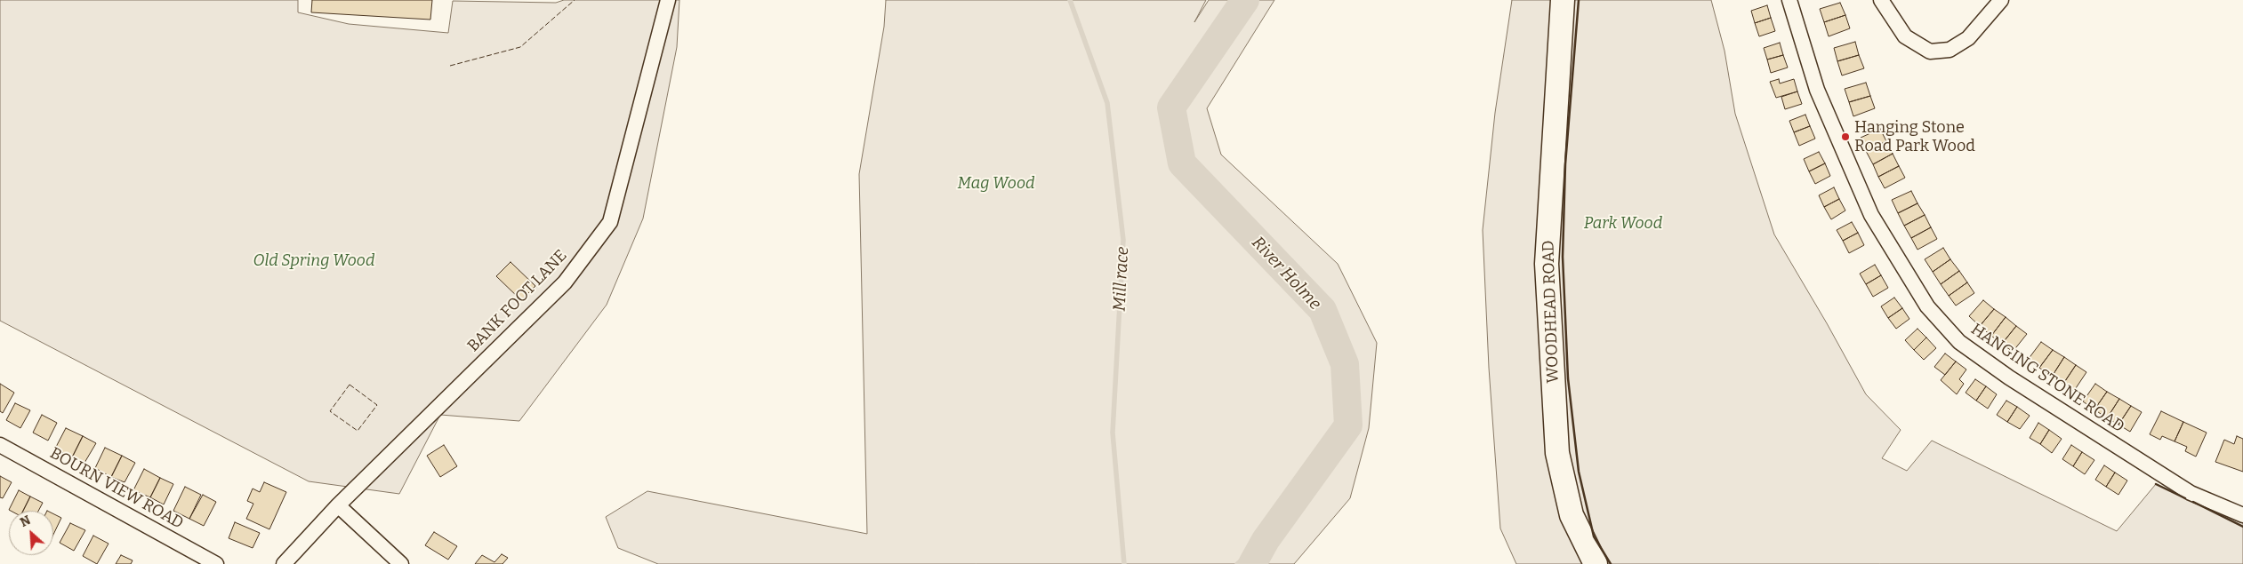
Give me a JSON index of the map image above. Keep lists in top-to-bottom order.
{
  "streets": {
    "main road": ["WOODHEAD ROAD"],
    "street": ["BANK FOOT LANE", "HANGING STONE ROAD", "BOURN VIEW ROAD"]
  },
  "water": ["River Holme", "Mill race"],
  "parks": ["Mag Wood", "Park Wood", "Old Spring Wood"],
  "places": ["Hanging Stone Road Park Wood"],
  "north": "top left"
}
